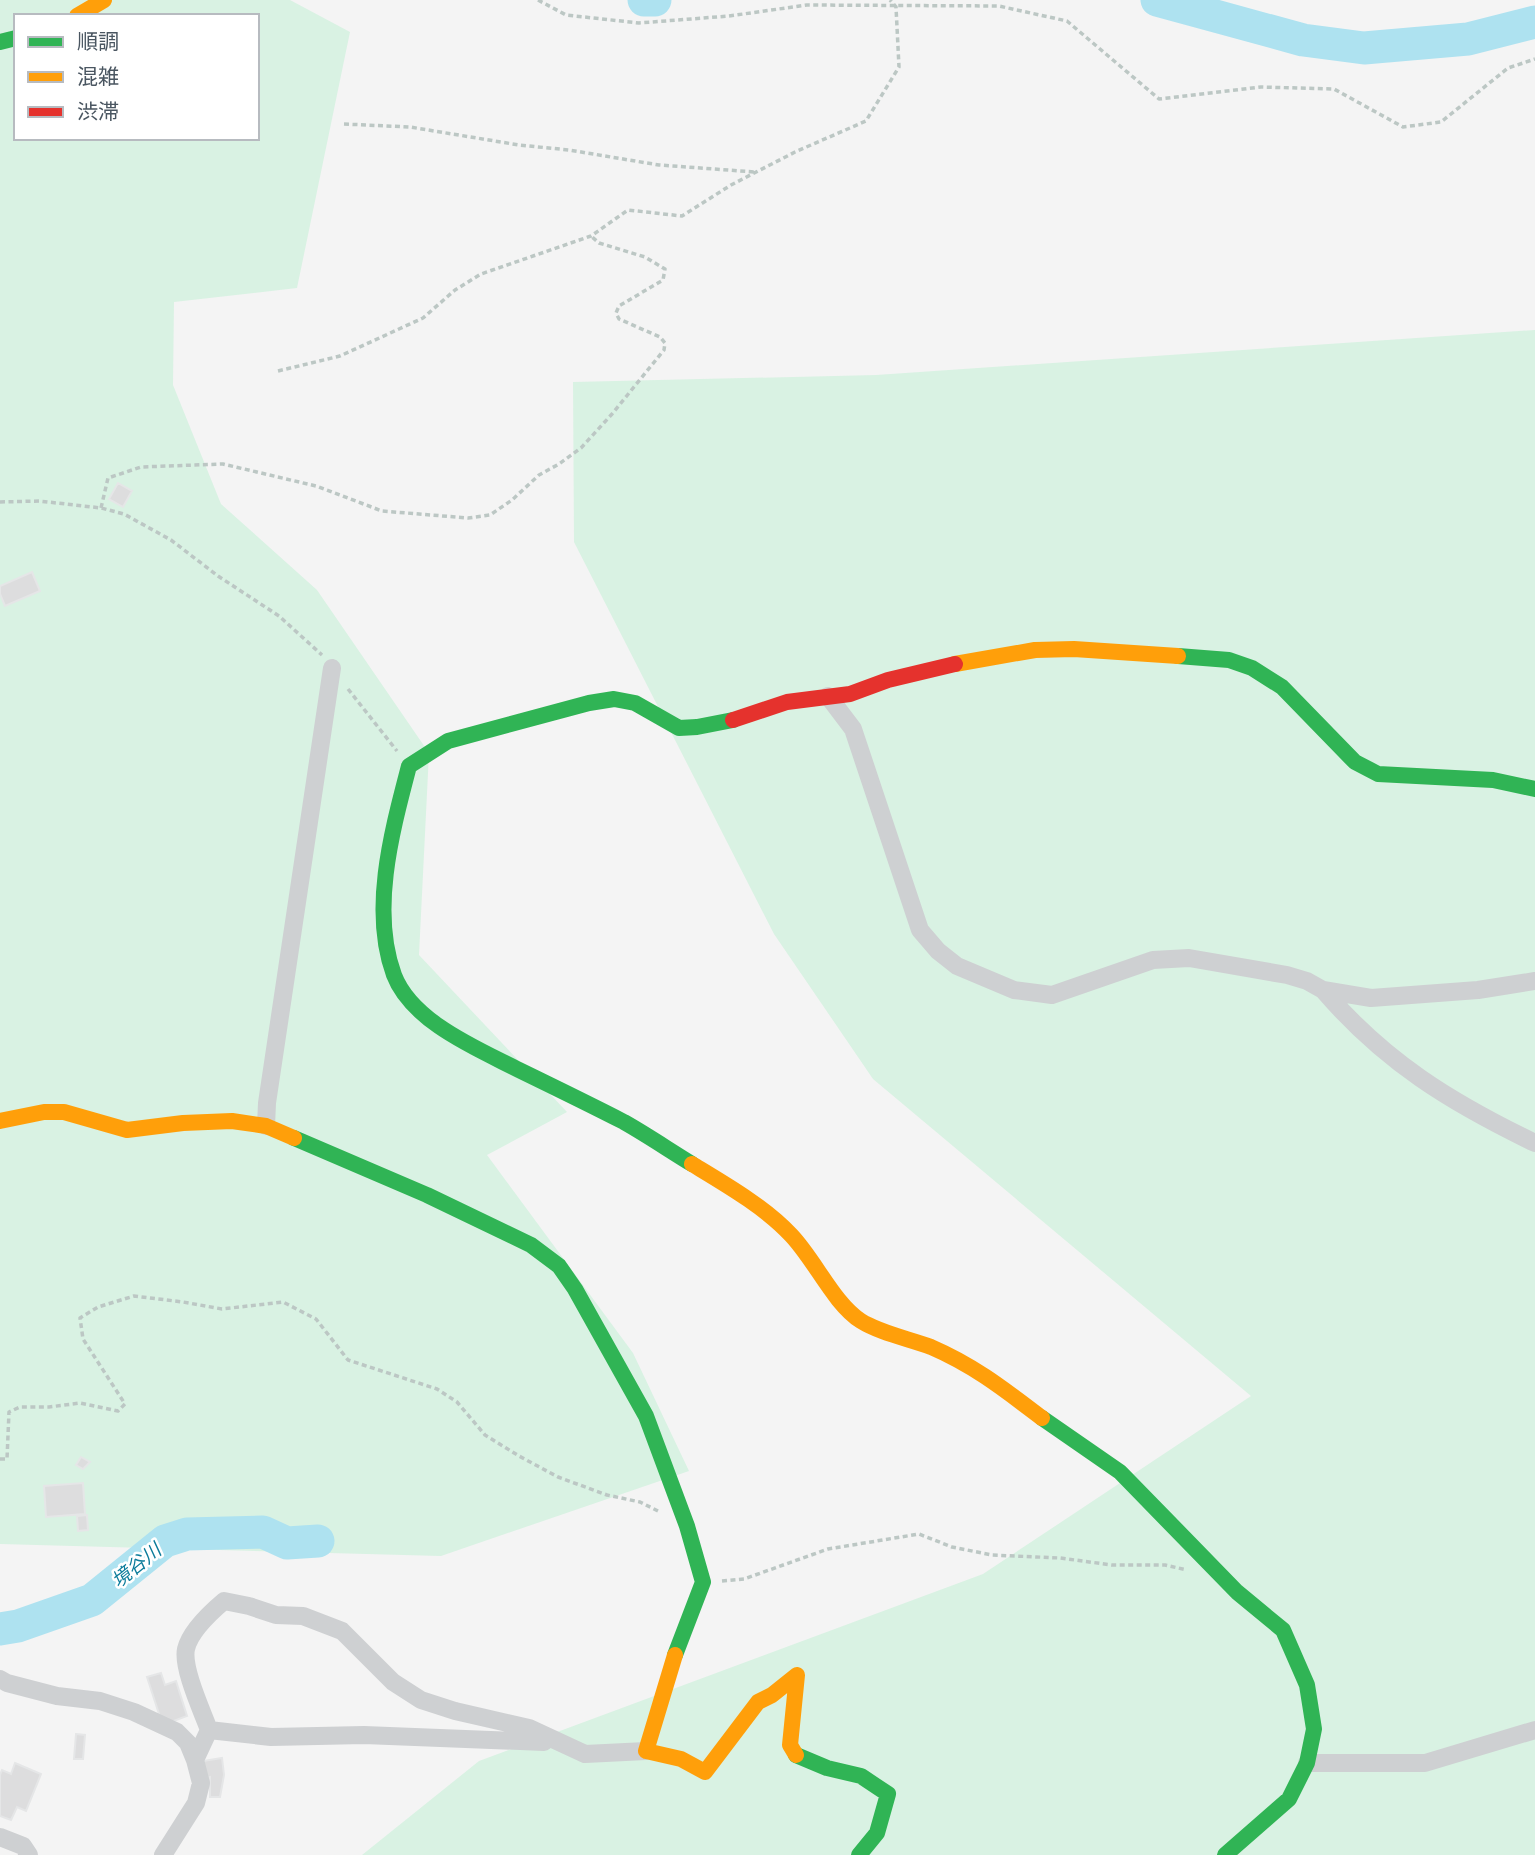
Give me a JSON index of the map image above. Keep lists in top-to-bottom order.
{
  "water": ["境谷川"],
  "legend": ["順調", "混雑", "渋滞"]
}
